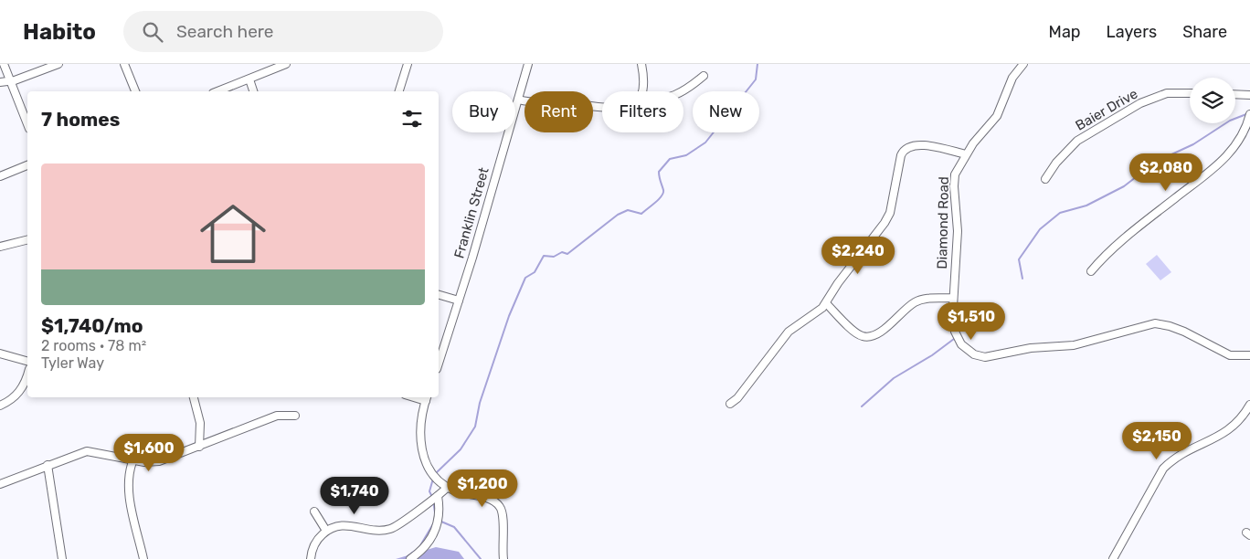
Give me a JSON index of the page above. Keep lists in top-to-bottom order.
{
  "streets": {
    "street": ["Baier Drive", "Franklin Street", "Diamond Road"]
  },
  "page": {
    "header": "Habito",
    "search": "Search here",
    "nav": ["Map", "Layers", "Share"],
    "chip": [
      "Buy",
      "Rent",
      "Filters",
      "New"
    ],
    "heading": "7 homes",
    "list": [
      {
        "name": "$1,740/mo",
        "note": "2 rooms · 78 m² · Tyler Way"
      }
    ],
    "price": [
      "$2,080",
      "$2,240",
      "$1,510",
      "$2,150",
      "$1,600",
      "$1,200",
      "$1,740"
    ]
  }
}
